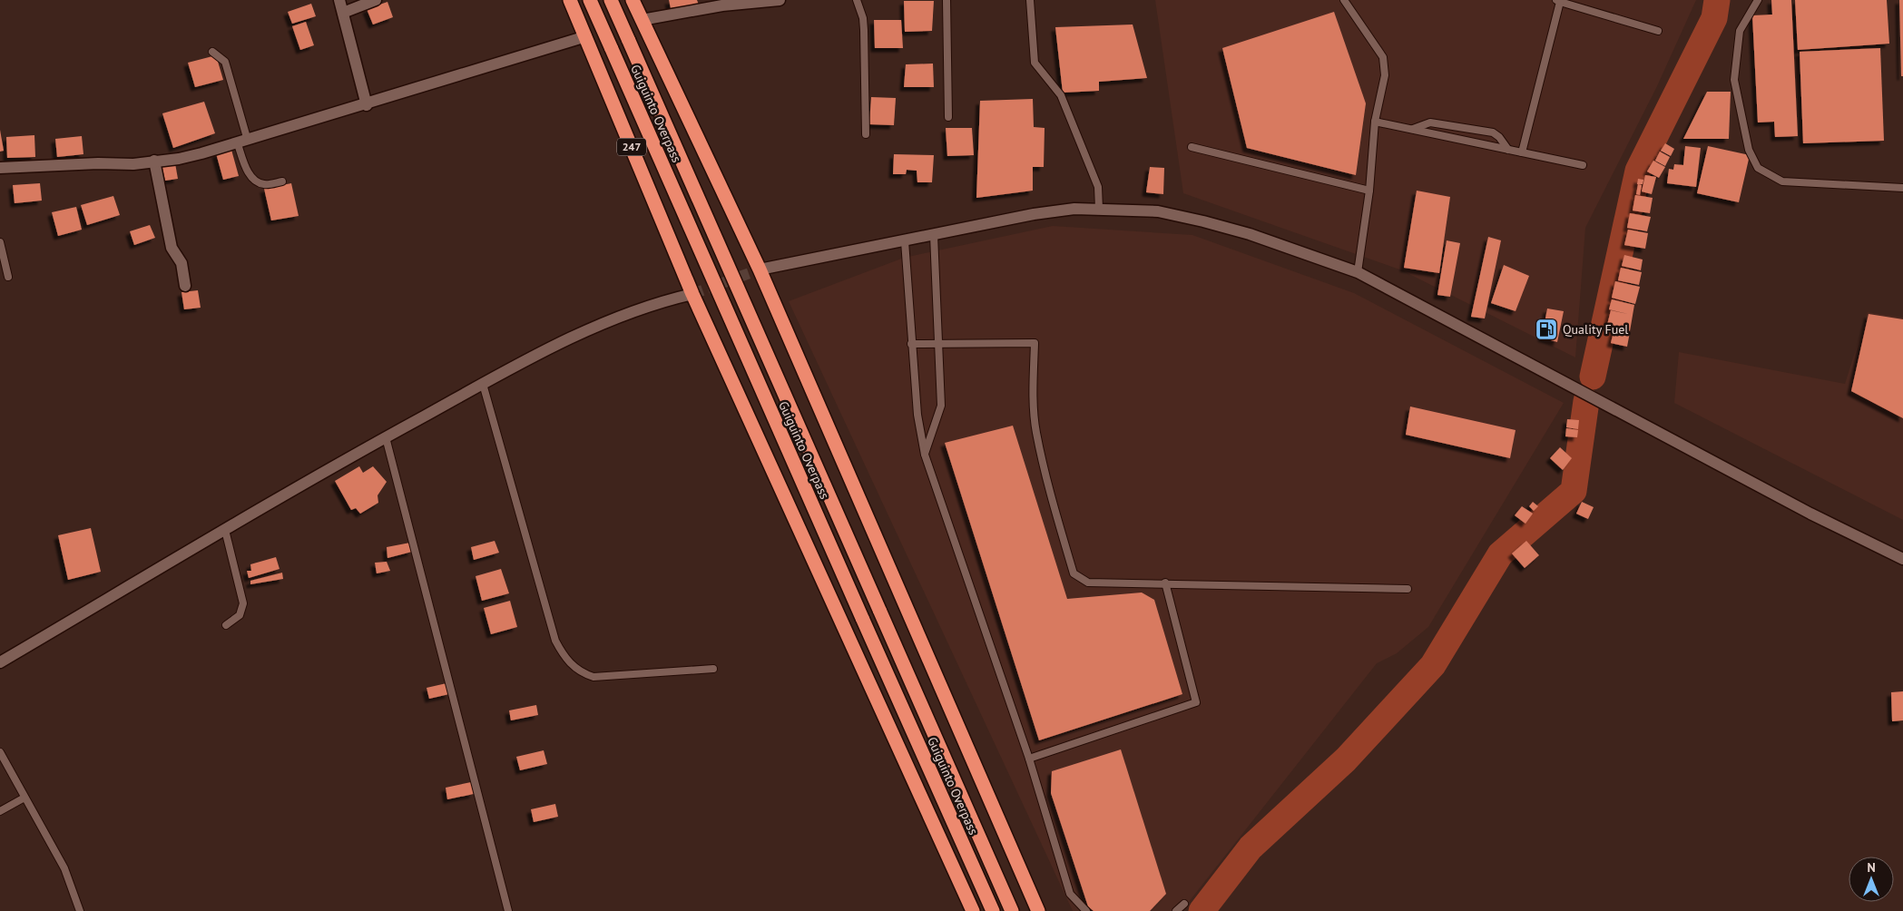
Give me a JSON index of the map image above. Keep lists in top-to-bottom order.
{
  "streets": {
    "highway": ["Guiguinto Overpass", "247"]
  },
  "places": {
    "fuel station": ["Quality Fuel"]
  },
  "north": "top"
}
